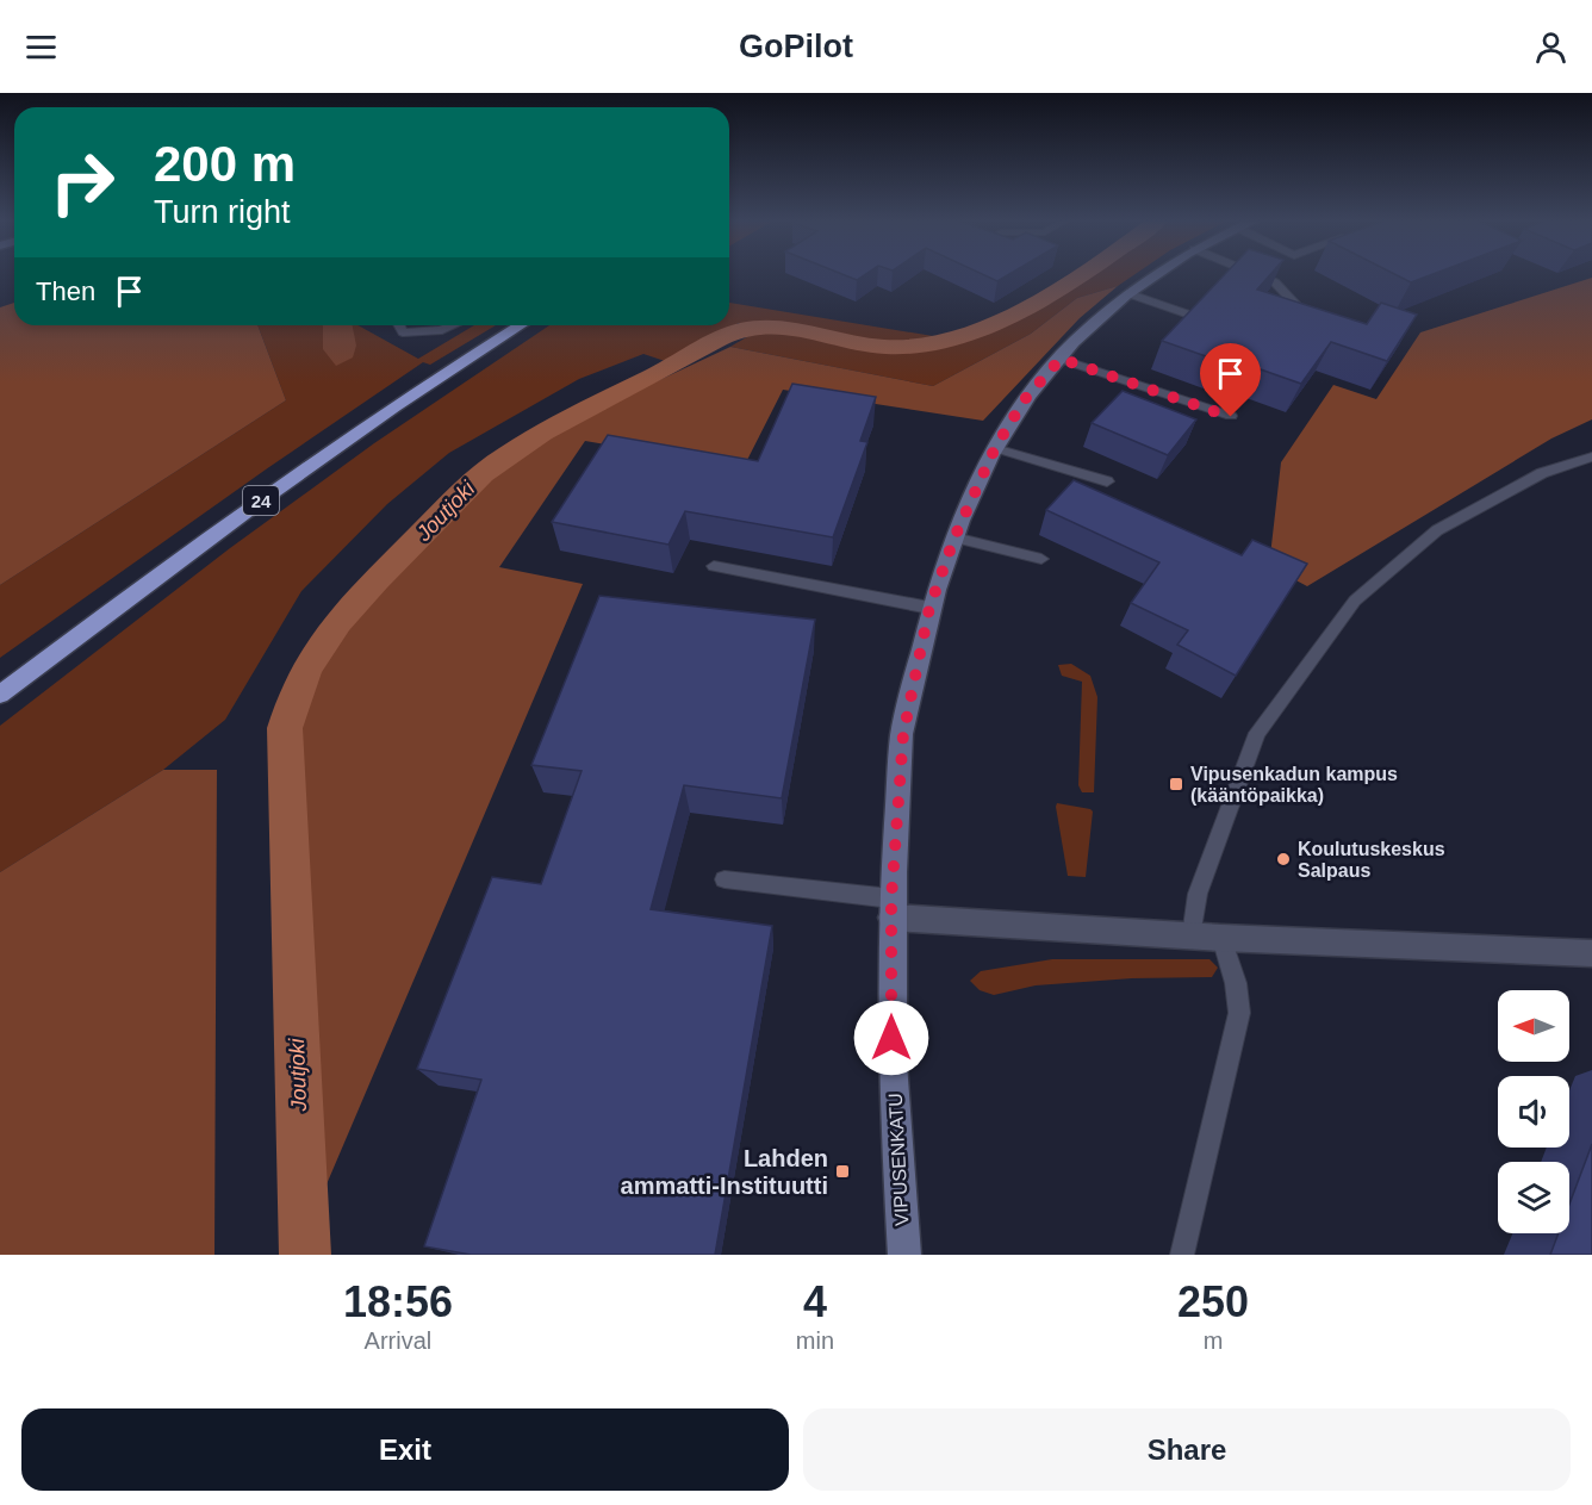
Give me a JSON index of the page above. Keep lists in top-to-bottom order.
{
  "streets": {
    "highway": ["24"],
    "street": ["VIPUSENKATU"]
  },
  "water": ["Joutjoki"],
  "places": {
    "transit": ["Vipusenkadun kampus (kääntöpaikka)", "Lahden ammatti-Instituutti"],
    "other": ["Koulutuskeskus Salpaus"]
  },
  "north": "left",
  "page": {
    "header": "GoPilot",
    "turn": ["200 m", "Turn right"],
    "then": "Then",
    "eta": [
      "18:56",
      "Arrival",
      "4",
      "min",
      "250",
      "m"
    ],
    "buttons": ["Exit", "Share"]
  }
}
